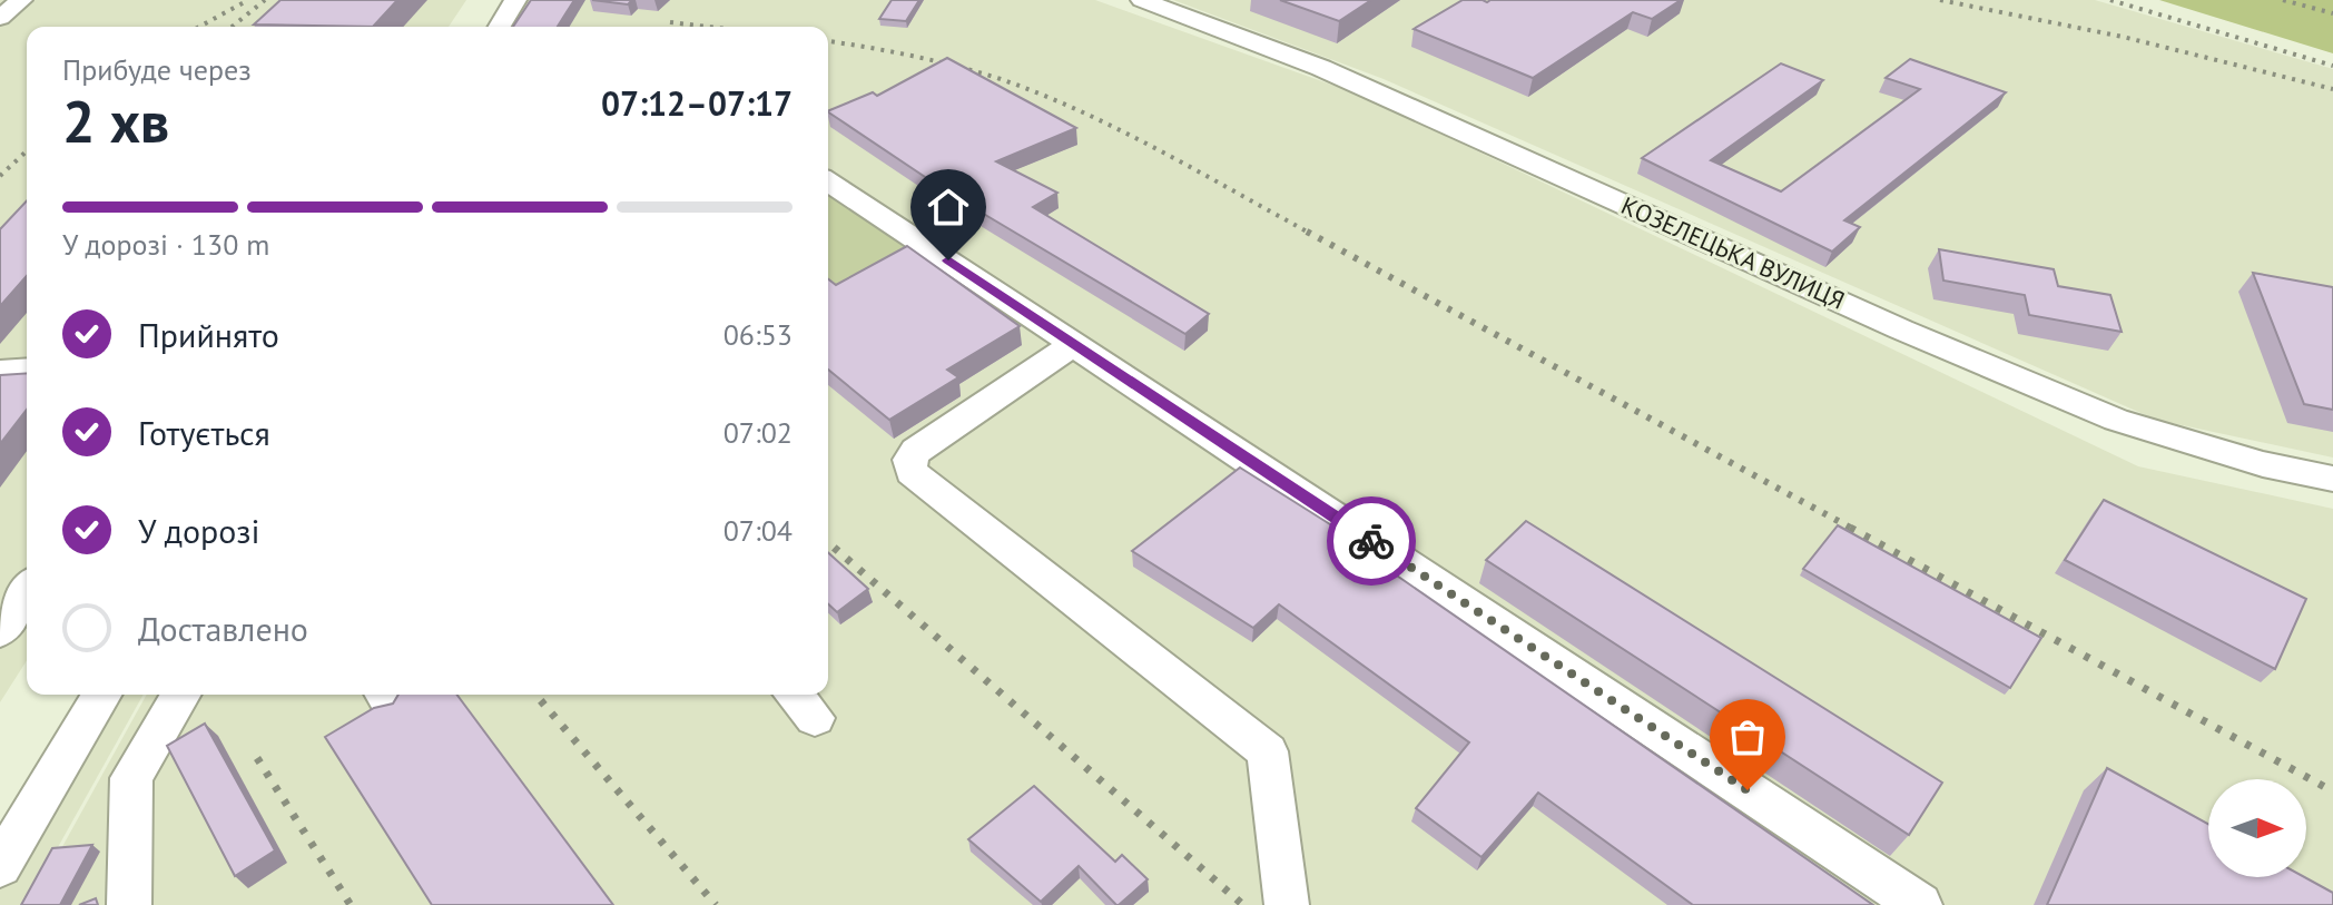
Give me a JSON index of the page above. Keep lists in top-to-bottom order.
{
  "streets": {
    "street": ["КОЗЕЛЕЦЬКА ВУЛИЦЯ"]
  },
  "north": "right",
  "page": {
    "heading": ["2 хв", "Прибуде через", "07:12–07:17"],
    "bar": "У дорозі · 130 m",
    "list": [
      ["Прийнято", "06:53"],
      ["Готується", "07:02"],
      ["У дорозі", "07:04"],
      "Доставлено"
    ]
  }
}
